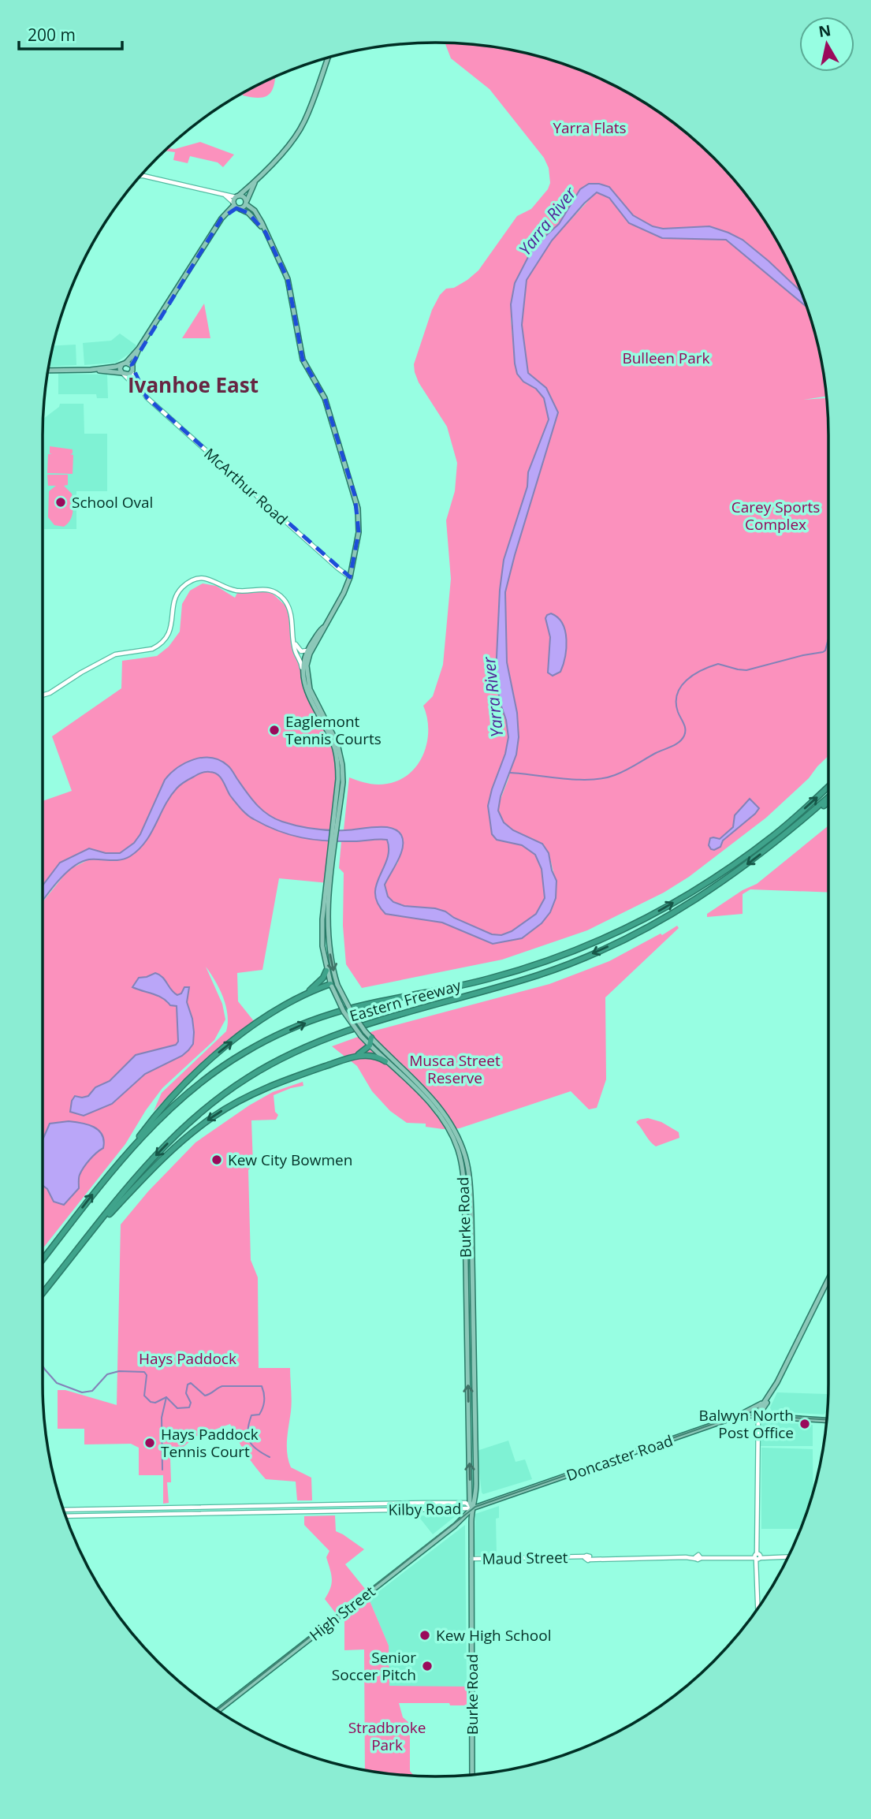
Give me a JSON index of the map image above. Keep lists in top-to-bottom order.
{
  "streets": {
    "highway": ["Eastern Freeway"],
    "main road": ["Burke Road", "Doncaster Road", "High Street"],
    "street": ["McArthur Road", "Kilby Road", "Maud Street"]
  },
  "crossings": [
    ["Burke Road", "Doncaster Road"],
    ["Burke Road", "Kilby Road"],
    ["Burke Road", "Maud Street"],
    ["Burke Road", "High Street"],
    ["Doncaster Road", "Kilby Road"],
    ["Doncaster Road", "High Street"],
    ["Kilby Road", "High Street"]
  ],
  "districts": ["Ivanhoe East"],
  "water": ["Yarra River"],
  "parks": [
    "Yarra Flats",
    "Bulleen Park",
    "Carey Sports Complex",
    "Musca Street Reserve",
    "Hays Paddock",
    "Stradbroke Park"
  ],
  "places": [
    "School Oval",
    "Eaglemont Tennis Courts",
    "Kew City Bowmen",
    "Balwyn North Post Office",
    "Hays Paddock Tennis Court",
    "Kew High School",
    "Senior Soccer Pitch"
  ],
  "scale_bar": "200 m",
  "north": "top"
}
